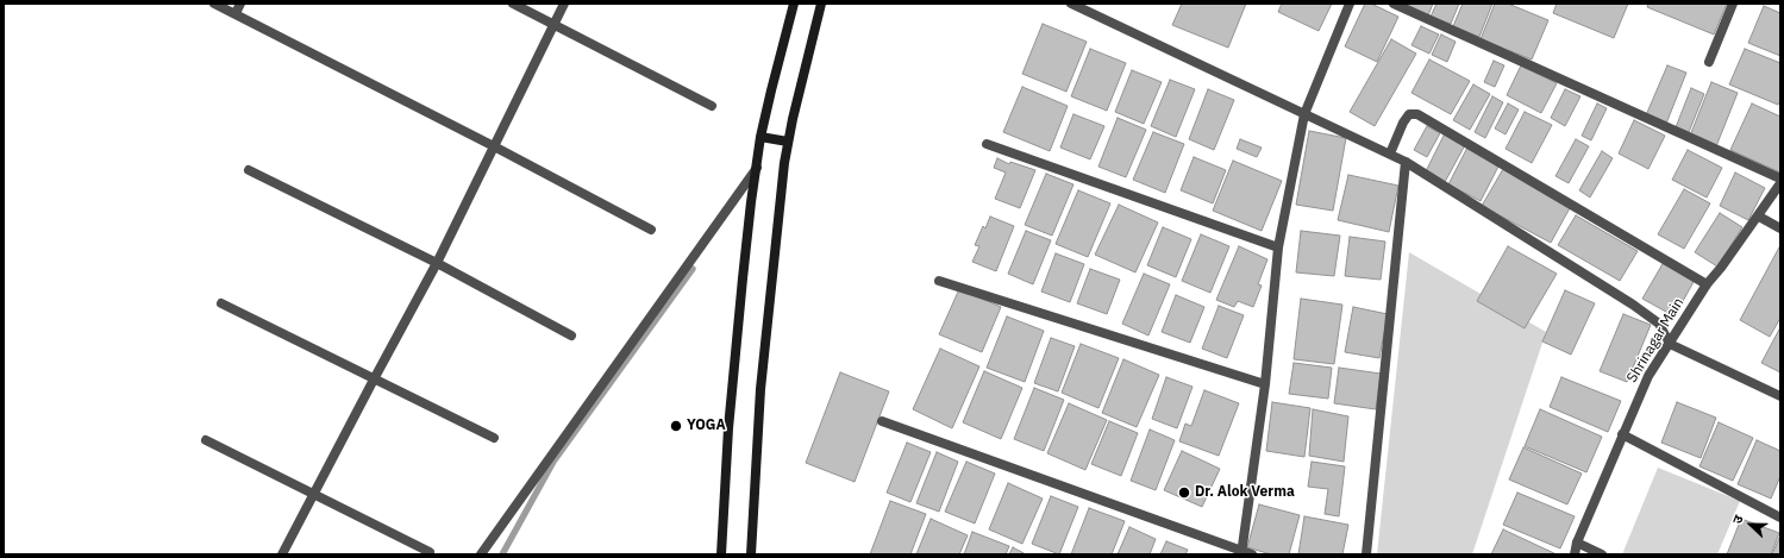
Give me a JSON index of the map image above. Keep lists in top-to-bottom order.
{
  "streets": {
    "street": ["Shrinagar Main"]
  },
  "places": ["YOGA", "Dr. Alok Verma"],
  "north": "left"
}
